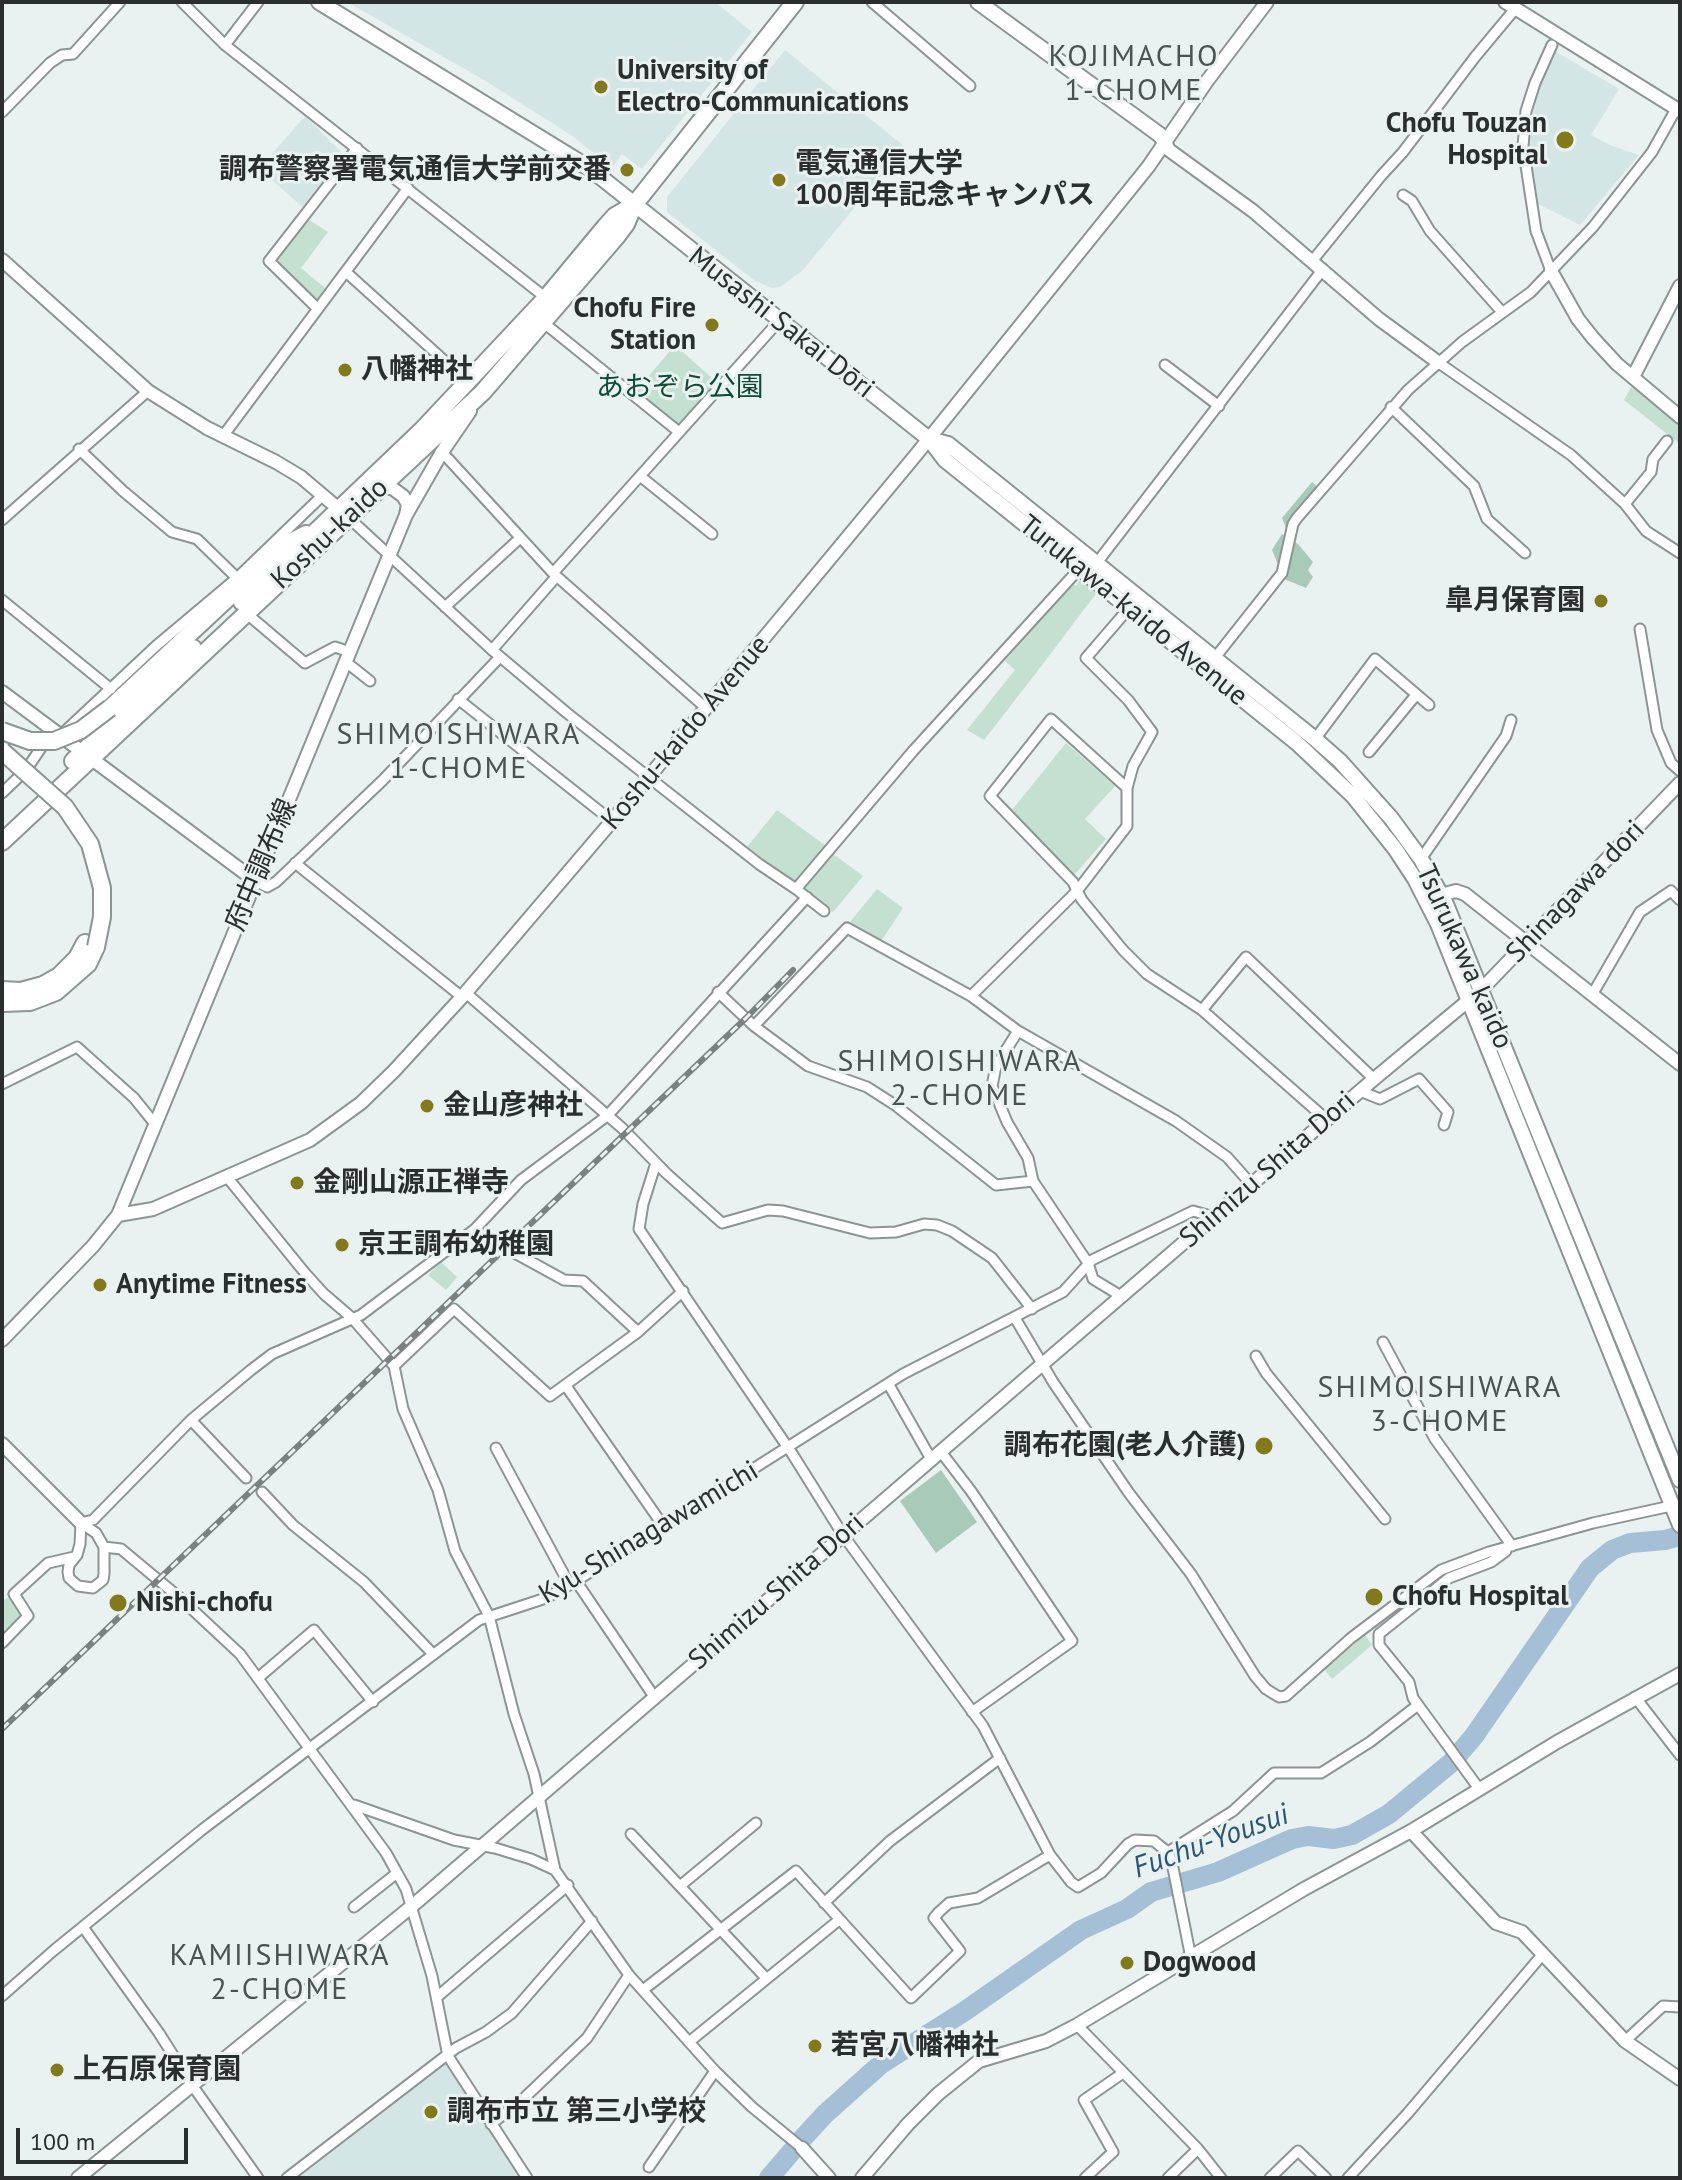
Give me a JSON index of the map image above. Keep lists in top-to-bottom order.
{
  "streets": {
    "highway": ["Koshu-kaido"],
    "main road": ["Musashi Sakai Dōri", "Turukawa-kaido Avenue", "Tsurukawa kaido"],
    "street": [
      "Koshu-kaido Avenue",
      "府中調布線",
      "Shinagawa dori",
      "Shimizu Shita Dori",
      "Kyu-Shinagawamichi"
    ]
  },
  "crossings": [
    ["Musashi Sakai Dōri", "Koshu-kaido"],
    ["Musashi Sakai Dōri", "Turukawa-kaido Avenue"],
    ["Musashi Sakai Dōri", "Koshu-kaido Avenue"],
    ["Musashi Sakai Dōri", "Tsurukawa kaido"],
    ["Koshu-kaido", "府中調布線"],
    ["Turukawa-kaido Avenue", "Koshu-kaido Avenue"],
    ["Turukawa-kaido Avenue", "Shinagawa dori"],
    ["Turukawa-kaido Avenue", "Tsurukawa kaido"],
    ["Turukawa-kaido Avenue", "Shimizu Shita Dori"],
    ["Koshu-kaido Avenue", "府中調布線"],
    ["Koshu-kaido Avenue", "Tsurukawa kaido"],
    ["Shinagawa dori", "Tsurukawa kaido"],
    ["Shinagawa dori", "Shimizu Shita Dori"],
    ["Tsurukawa kaido", "Shimizu Shita Dori"],
    ["Shimizu Shita Dori", "Kyu-Shinagawamichi"]
  ],
  "districts": [
    "KOJIMACHO 1-CHOME",
    "SHIMOISHIWARA 1-CHOME",
    "SHIMOISHIWARA 2-CHOME",
    "SHIMOISHIWARA 3-CHOME",
    "KAMIISHIWARA 2-CHOME"
  ],
  "water": ["Fuchu-Yousui"],
  "parks": ["あおぞら公園"],
  "places": [
    "University of Electro-Communications",
    "Chofu Touzan Hospital",
    "調布警察署電気通信大学前交番",
    "電気通信大学 100周年記念キャンパス",
    "Chofu Fire Station",
    "八幡神社",
    "皐月保育園",
    "金山彦神社",
    "金剛山源正禅寺",
    "京王調布幼稚園",
    "Anytime Fitness",
    "調布花園(老人介護)",
    "Chofu Hospital",
    "Nishi-chofu",
    "Dogwood",
    "若宮八幡神社",
    "上石原保育園",
    "調布市立 第三小学校"
  ],
  "scale_bar": "100 m"
}
